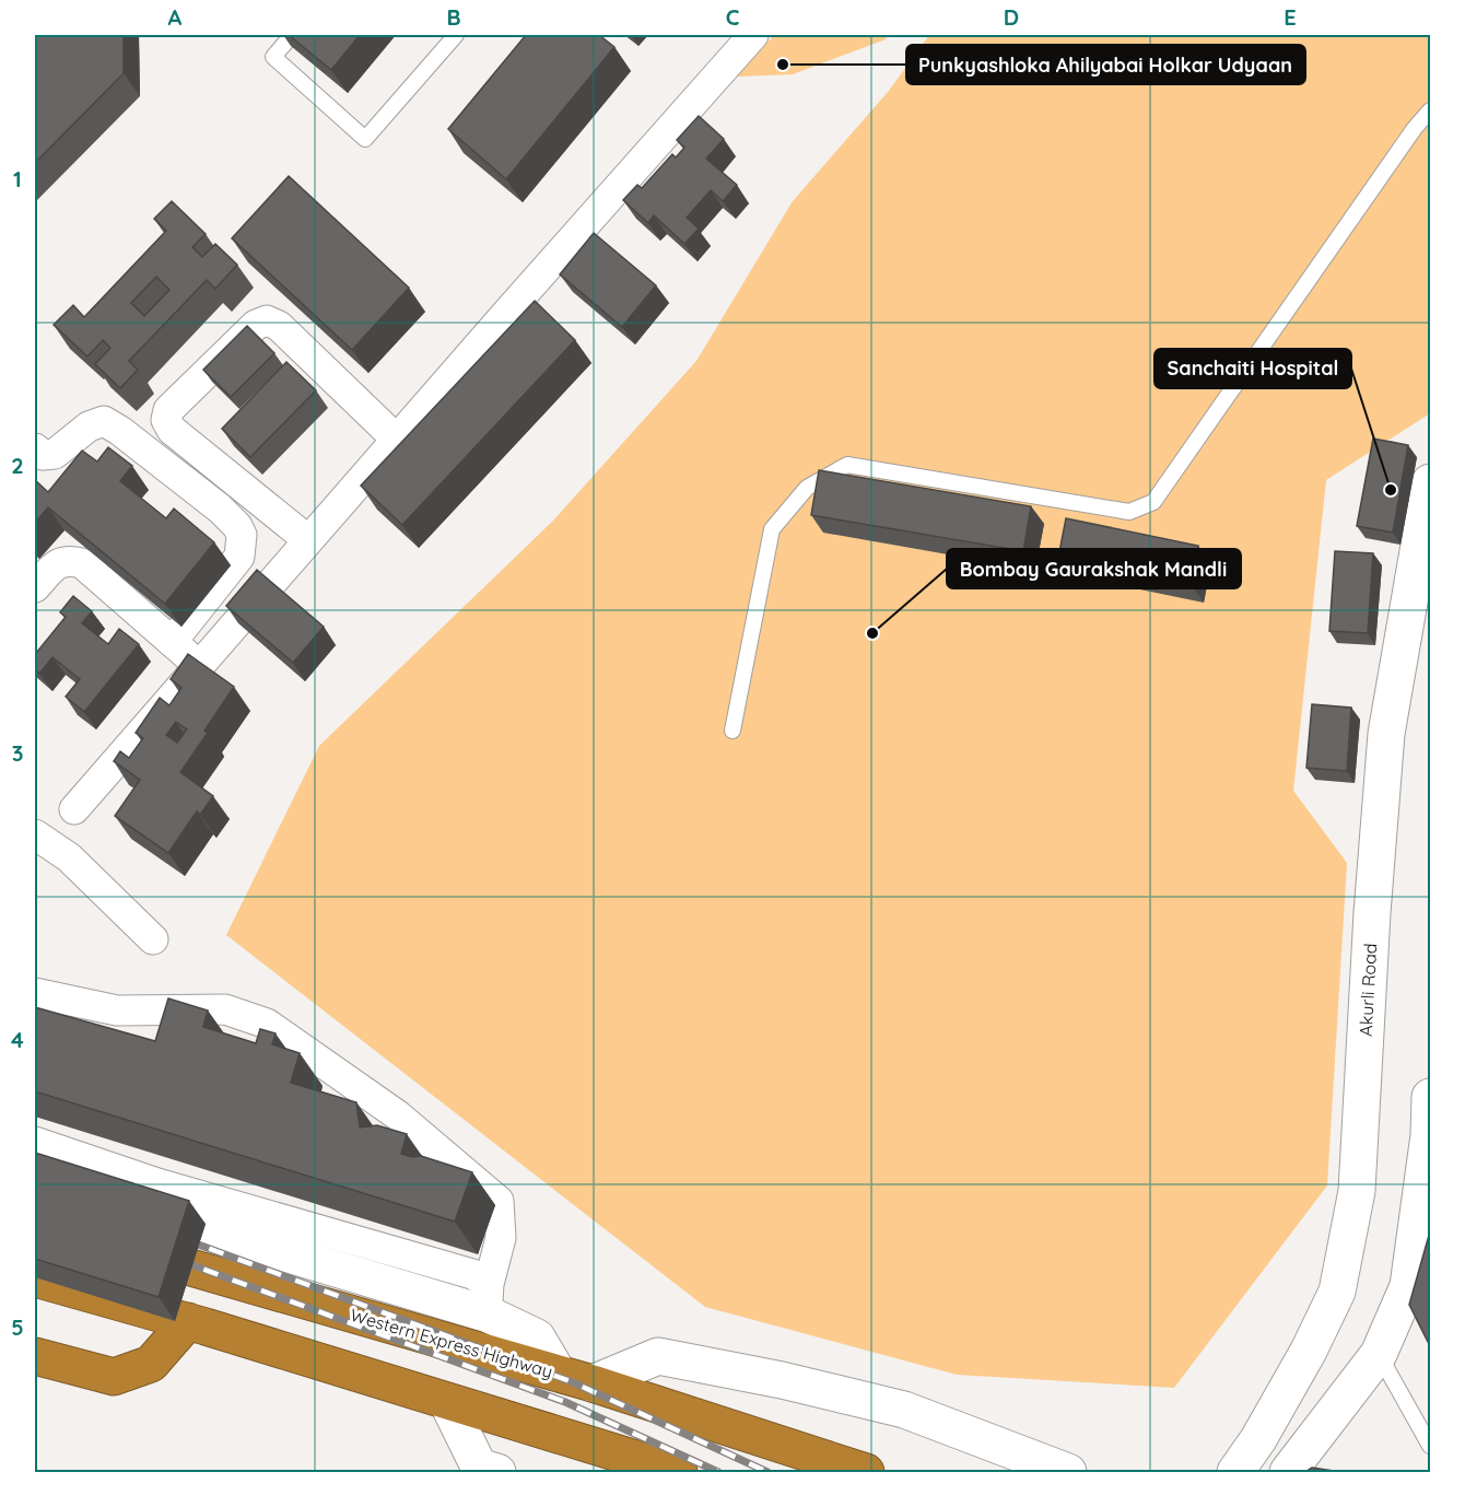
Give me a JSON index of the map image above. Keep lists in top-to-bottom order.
{
  "streets": {
    "highway": ["Western Express Highway"],
    "street": ["Akurli Road"]
  },
  "places": ["Punkyashloka Ahilyabai Holkar Udyaan", "Sanchaiti Hospital", "Bombay Gaurakshak Mandli"],
  "grid": {
    "columns": [
      "A",
      "B",
      "C",
      "D",
      "E"
    ],
    "rows": [
      "1",
      "2",
      "3",
      "4",
      "5"
    ]
  }
}
